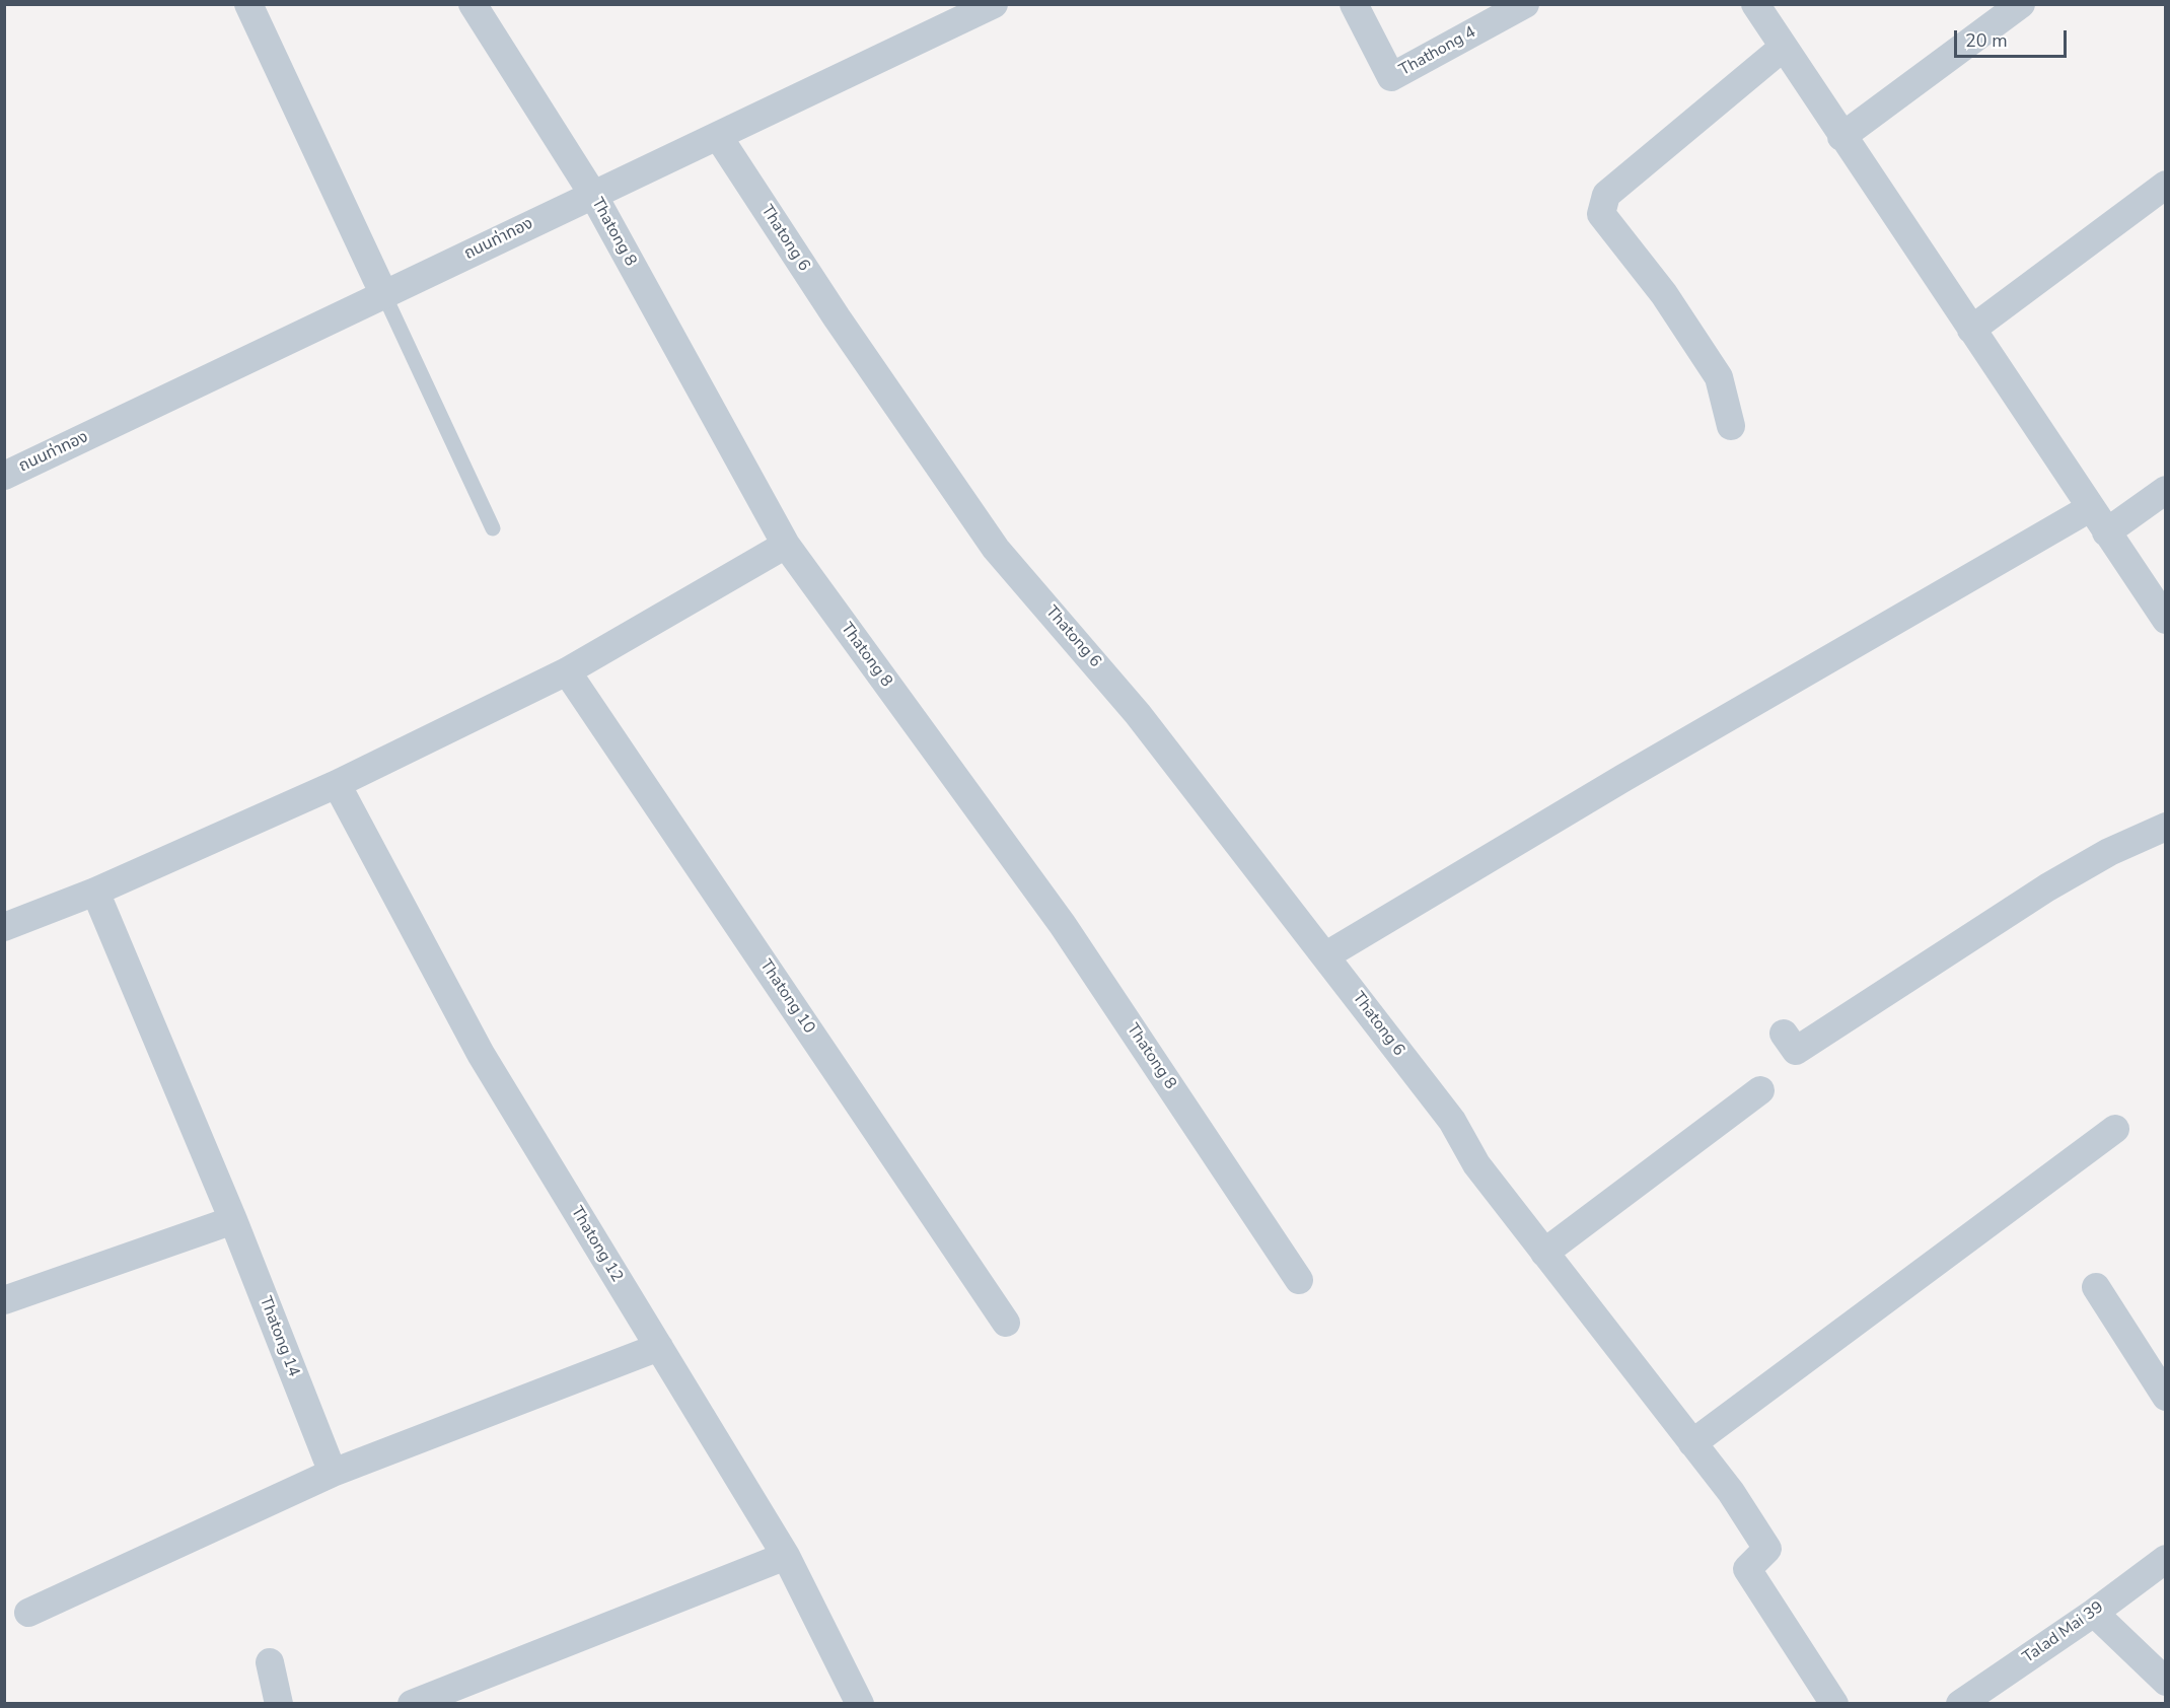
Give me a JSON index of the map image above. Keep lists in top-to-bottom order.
{
  "streets": {
    "street": [
      "Thathong 4",
      "Thatong 8",
      "Thatong 6",
      "ถนนท่าทอง",
      "Thatong 10",
      "Thatong 12",
      "Thatong 14",
      "Talad Mai 39"
    ]
  },
  "crossings": [
    ["Thatong 8", "ถนนท่าทอง"],
    ["Thatong 6", "ถนนท่าทอง"]
  ],
  "scale_bar": "20 m"
}
